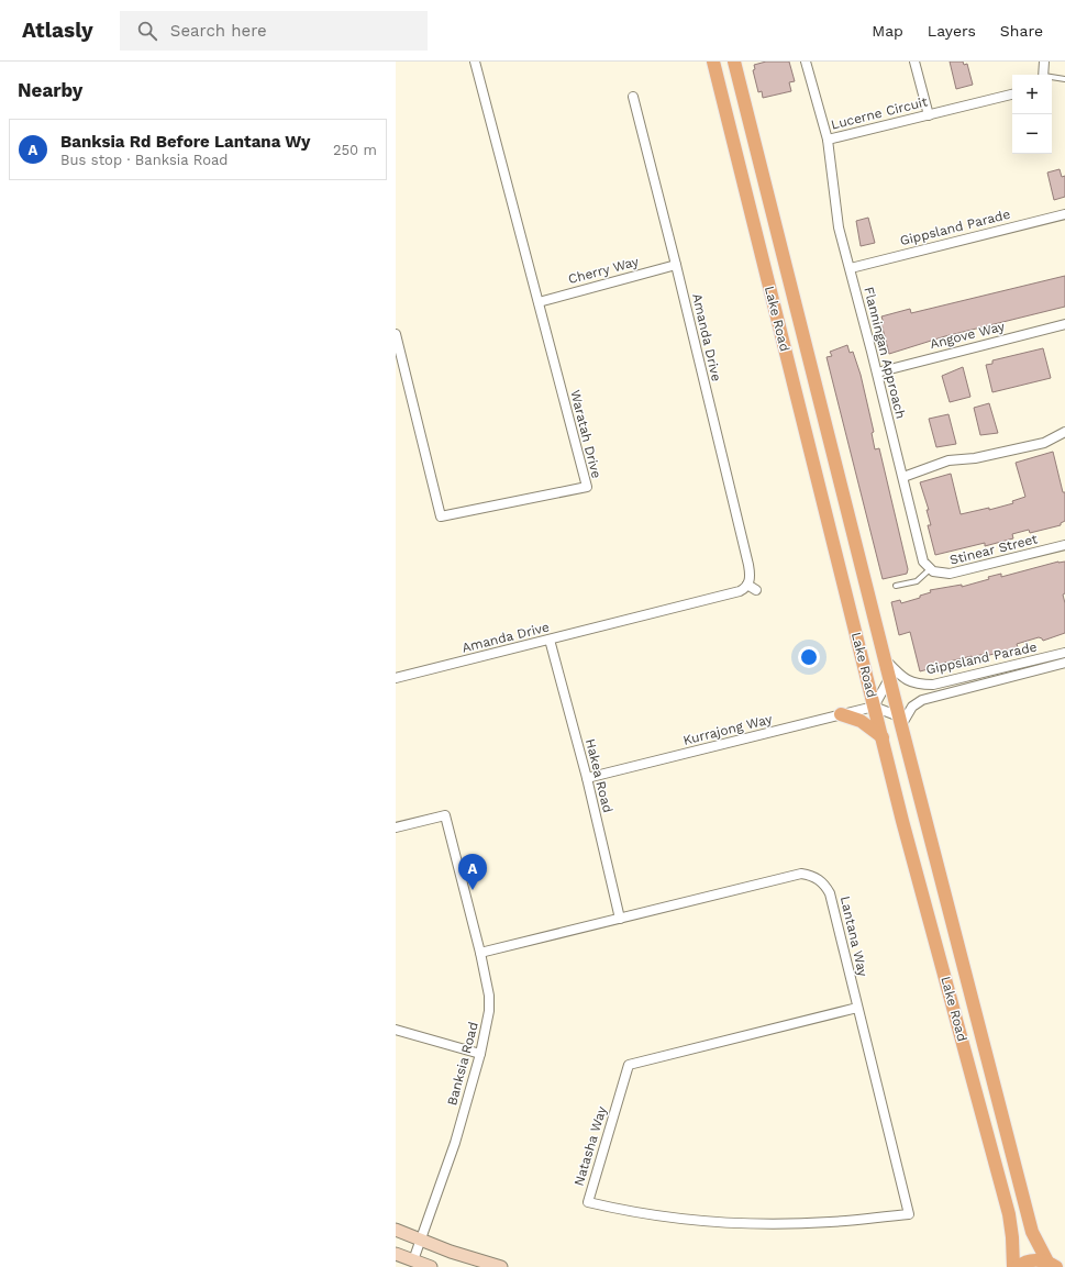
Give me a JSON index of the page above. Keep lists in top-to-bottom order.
{
  "streets": {
    "main road": ["Lake Road"],
    "street": [
      "Lucerne Circuit",
      "Gippsland Parade",
      "Cherry Way",
      "Angove Way",
      "Amanda Drive",
      "Flanningan Approach",
      "Waratah Drive",
      "Stinear Street",
      "Kurrajong Way",
      "Hakea Road",
      "Lantana Way",
      "Banksia Road",
      "Natasha Way"
    ]
  },
  "crossings": [
    ["Lucerne Circuit", "Flanningan Approach"],
    ["Gippsland Parade", "Lake Road"],
    ["Gippsland Parade", "Flanningan Approach"],
    ["Cherry Way", "Amanda Drive"],
    ["Cherry Way", "Waratah Drive"],
    ["Lake Road", "Kurrajong Way"],
    ["Angove Way", "Flanningan Approach"],
    ["Amanda Drive", "Hakea Road"],
    ["Flanningan Approach", "Stinear Street"],
    ["Kurrajong Way", "Hakea Road"],
    ["Hakea Road", "Lantana Way"],
    ["Lantana Way", "Banksia Road"],
    ["Lantana Way", "Natasha Way"]
  ],
  "page": {
    "header": "Atlasly",
    "search": "Search here",
    "nav": ["Map", "Layers", "Share"],
    "heading": "Nearby",
    "map_buttons": ["+", "−"],
    "list": [
      {
        "mark": "A",
        "name": "Banksia Rd Before Lantana Wy",
        "note": "Bus stop · Banksia Road",
        "value": "250 m"
      }
    ],
    "pins": "A"
  }
}
